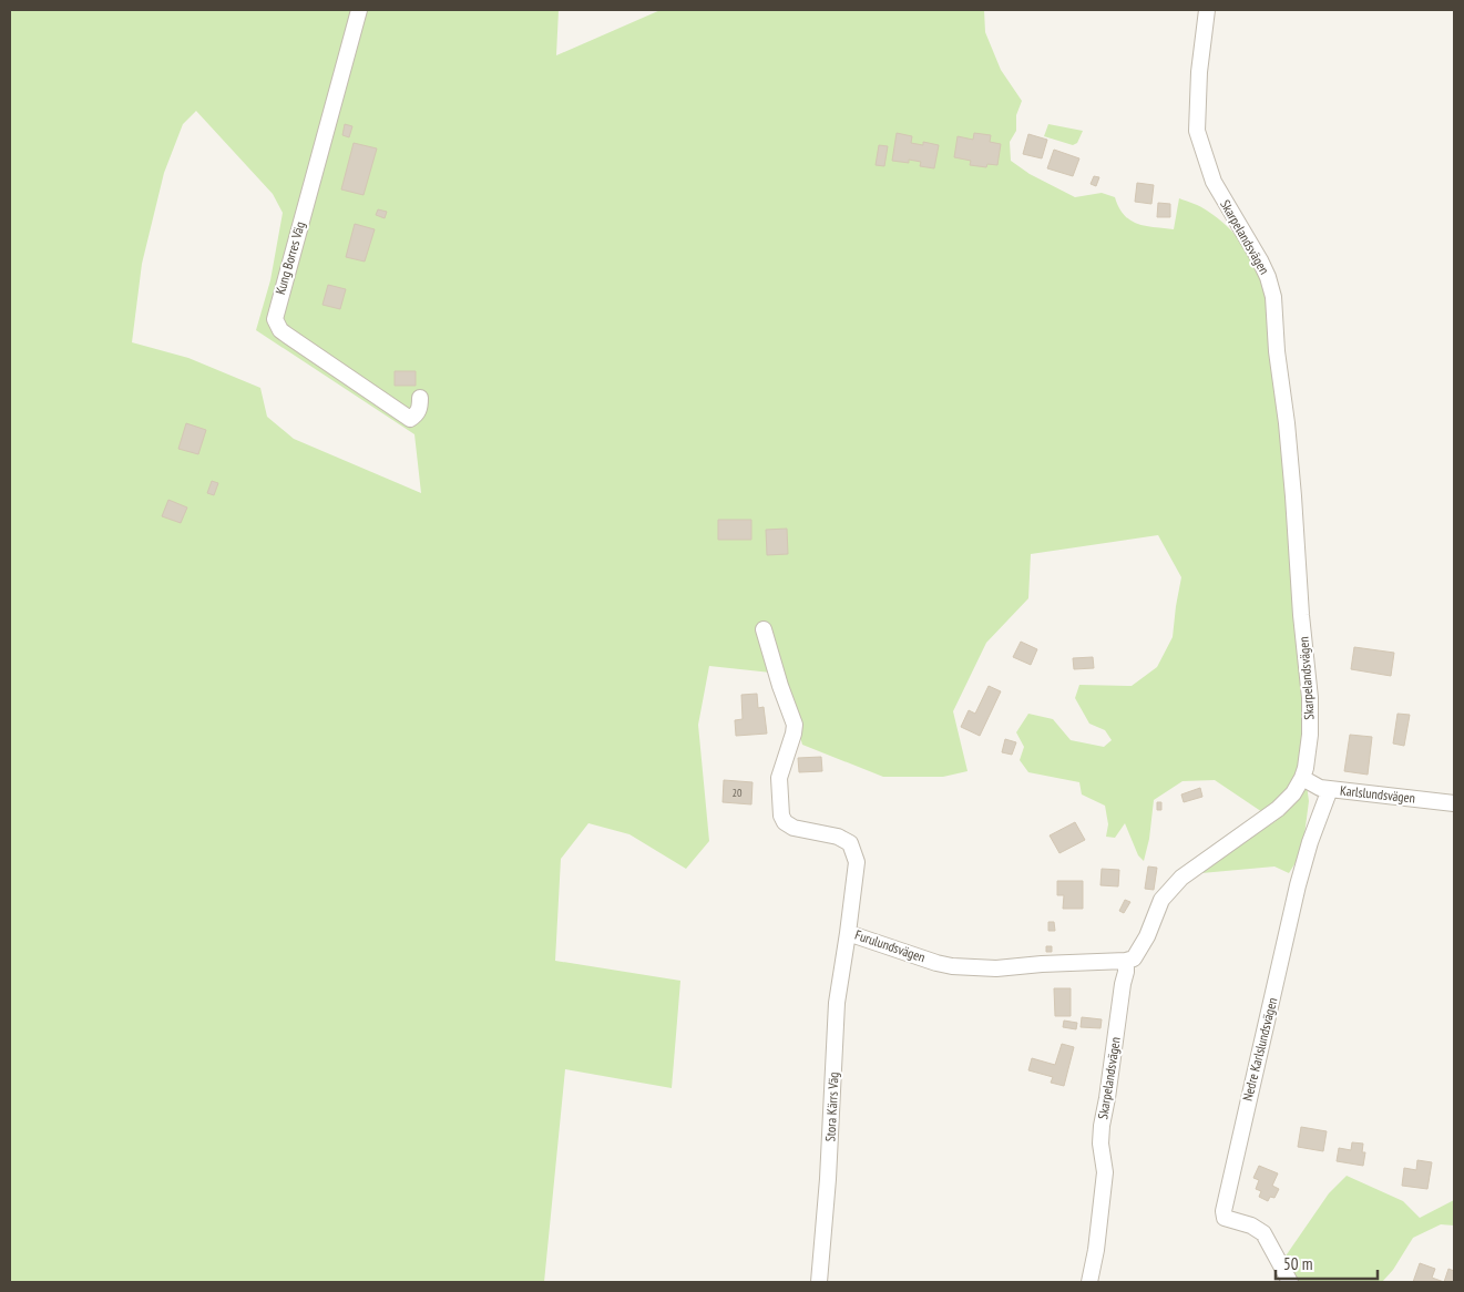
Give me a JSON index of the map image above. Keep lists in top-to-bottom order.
{
  "streets": {
    "street": [
      "Skarpelandsvägen",
      "Kung Borres Väg",
      "Karlslundsvägen",
      "Furulundsvägen",
      "Nedre Karlslundsvägen",
      "Stora Kärrs Väg"
    ]
  },
  "crossings": [
    ["Skarpelandsvägen", "Karlslundsvägen"],
    ["Skarpelandsvägen", "Furulundsvägen"],
    ["Karlslundsvägen", "Nedre Karlslundsvägen"],
    ["Furulundsvägen", "Stora Kärrs Väg"]
  ],
  "house_numbers": ["20"],
  "scale_bar": "50 m"
}
